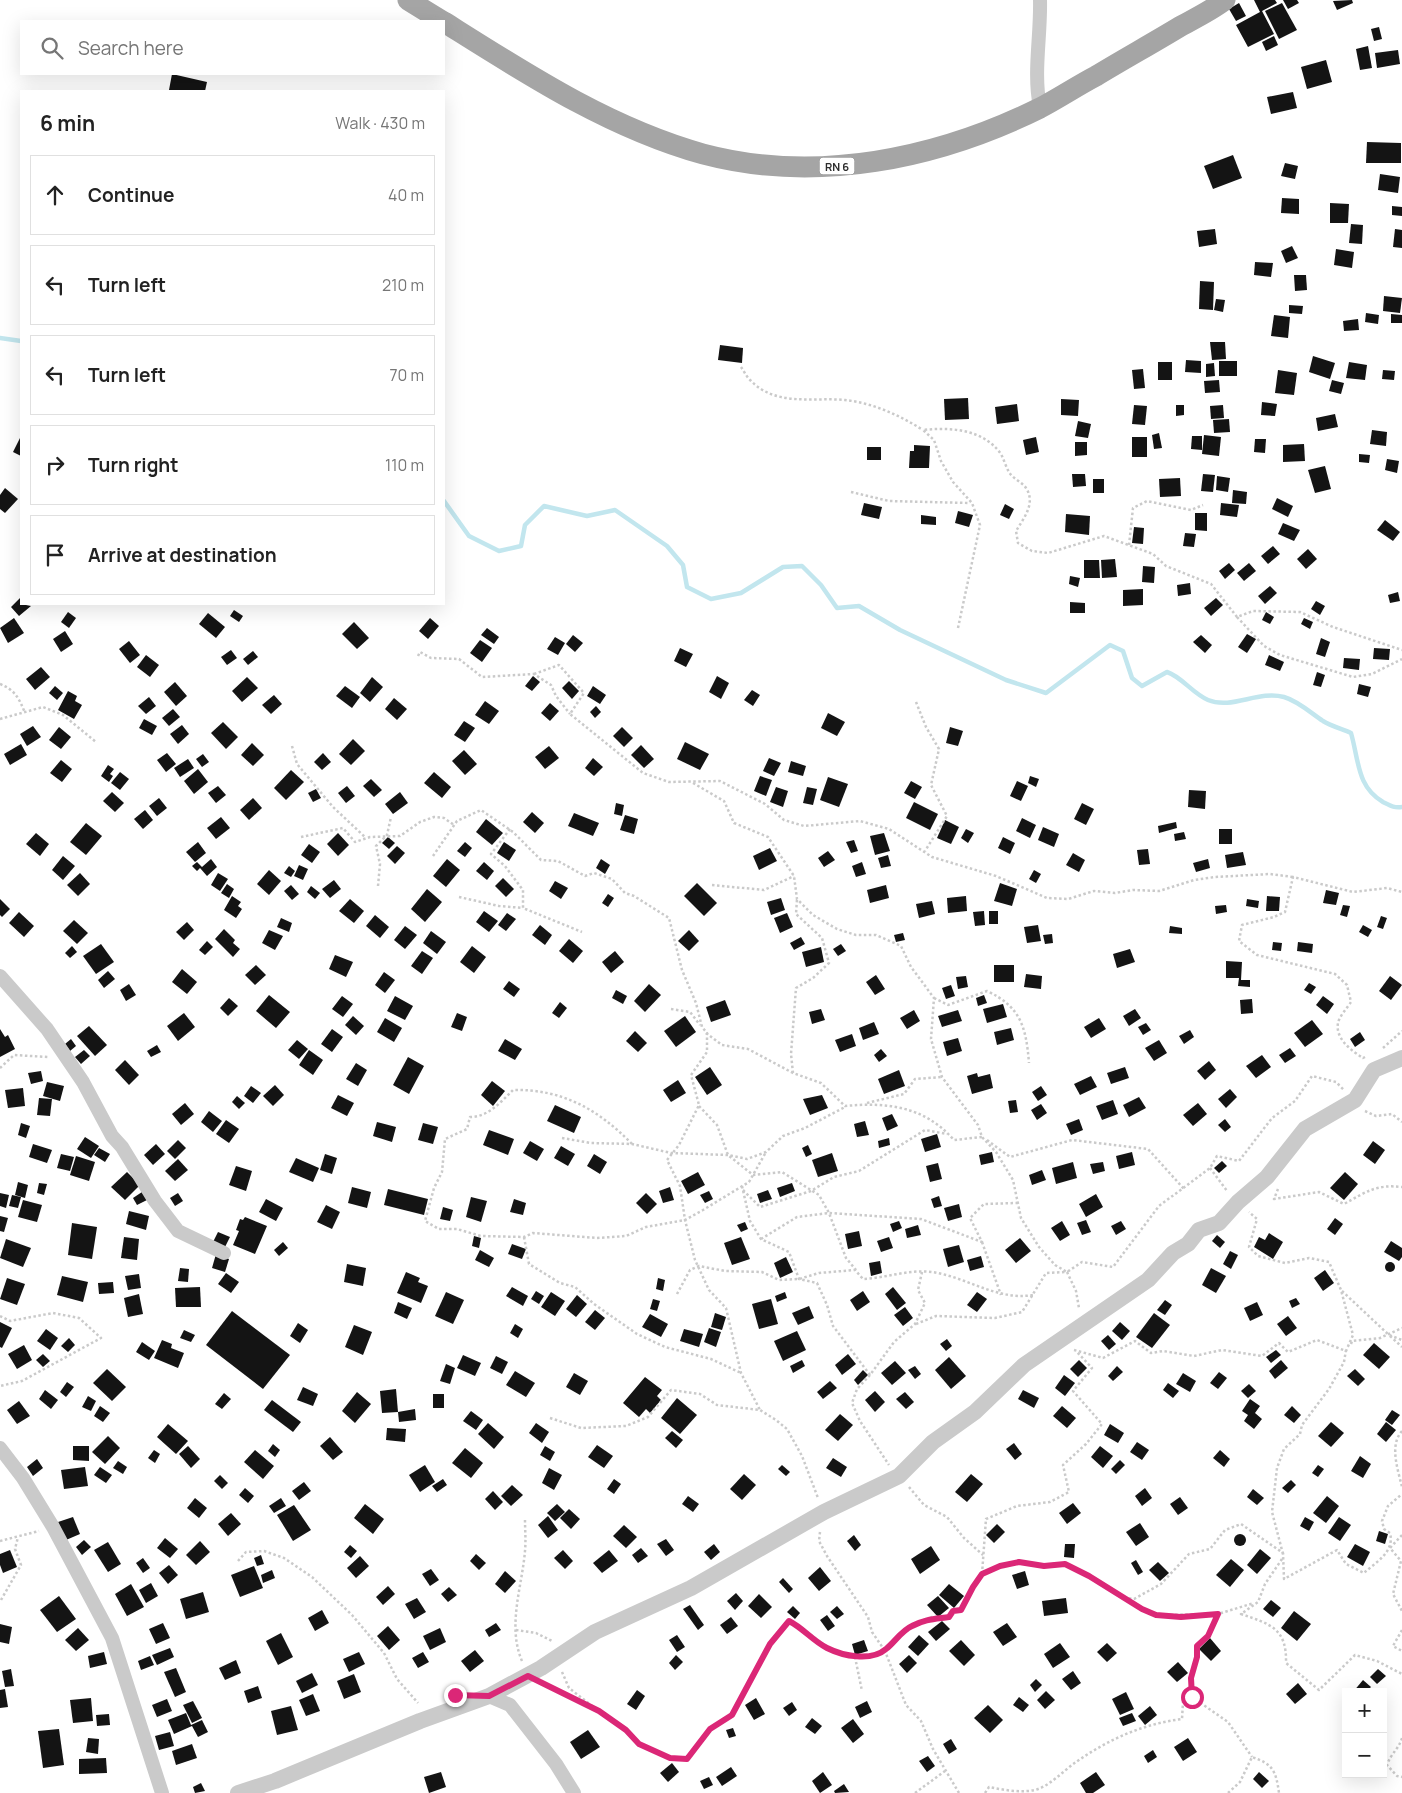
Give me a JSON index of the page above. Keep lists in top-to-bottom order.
{
  "streets": {
    "main road": ["RN 6"]
  },
  "page": {
    "search": "Search here",
    "heading": ["6 min", "Walk · 430 m"],
    "list": [
      ["Continue", "40 m"],
      ["Turn left", "210 m"],
      ["Turn left", "70 m"],
      ["Turn right", "110 m"],
      "Arrive at destination"
    ],
    "map_buttons": ["+", "−"]
  }
}
